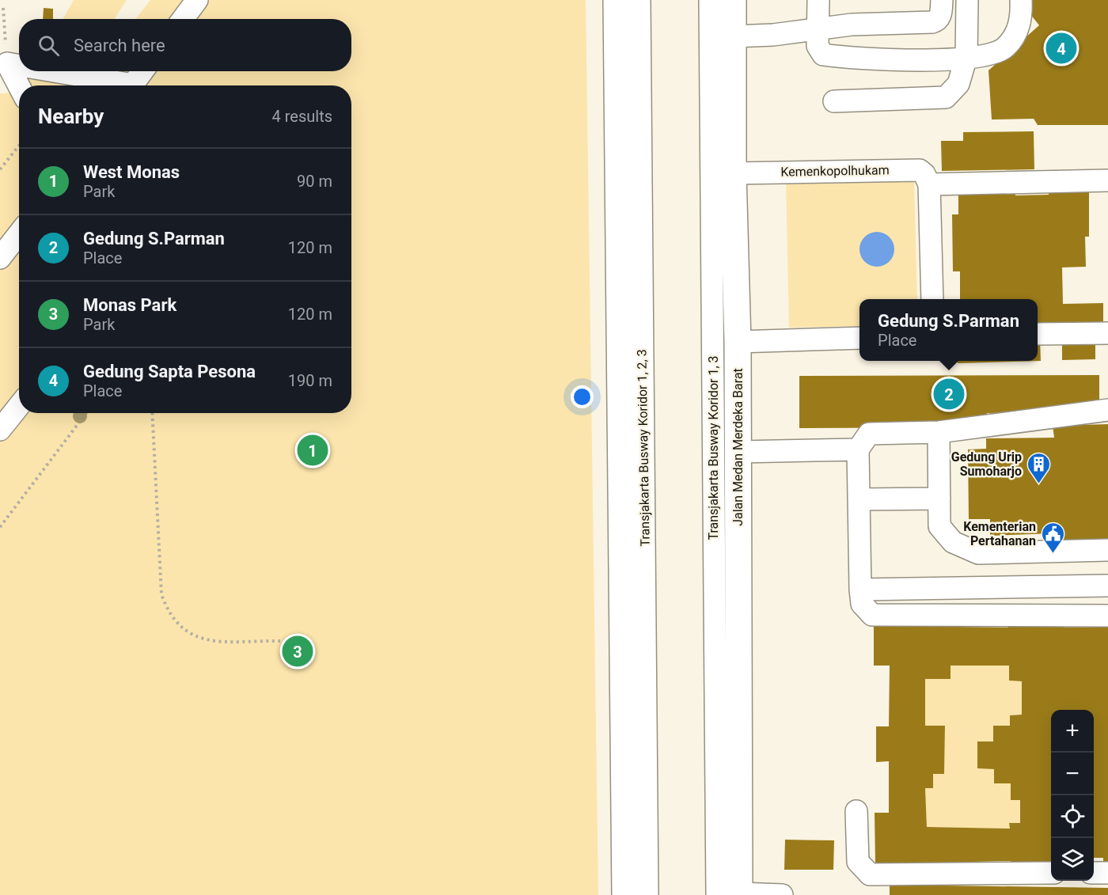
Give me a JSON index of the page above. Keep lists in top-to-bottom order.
{
  "streets": {
    "main road": ["Jalan Medan Merdeka Barat"],
    "street": ["Kemenkopolhukam", "Transjakarta Busway Koridor 1, 2, 3", "Transjakarta Busway Koridor 1, 3"]
  },
  "crossings": [
    ["Kemenkopolhukam", "Jalan Medan Merdeka Barat"],
    ["Jalan Medan Merdeka Barat", "Transjakarta Busway Koridor 1, 3"]
  ],
  "places": {
    "building": ["Gedung Urip Sumoharjo"],
    "public building": ["Kementerian Pertahanan"]
  },
  "page": {
    "search": "Search here",
    "pins": [
      "4",
      "2",
      "1",
      "3"
    ],
    "heading": ["Nearby", "4 results"],
    "list": [
      {
        "mark": "1",
        "name": "West Monas",
        "note": "Park",
        "value": "90 m"
      },
      {
        "mark": "2",
        "name": "Gedung S.Parman",
        "note": "Place",
        "value": "120 m"
      },
      {
        "mark": "3",
        "name": "Monas Park",
        "note": "Park",
        "value": "120 m"
      },
      {
        "mark": "4",
        "name": "Gedung Sapta Pesona",
        "note": "Place",
        "value": "190 m"
      }
    ],
    "popup": ["Gedung S.Parman", "Place"],
    "map_buttons": ["+", "−"]
  }
}
